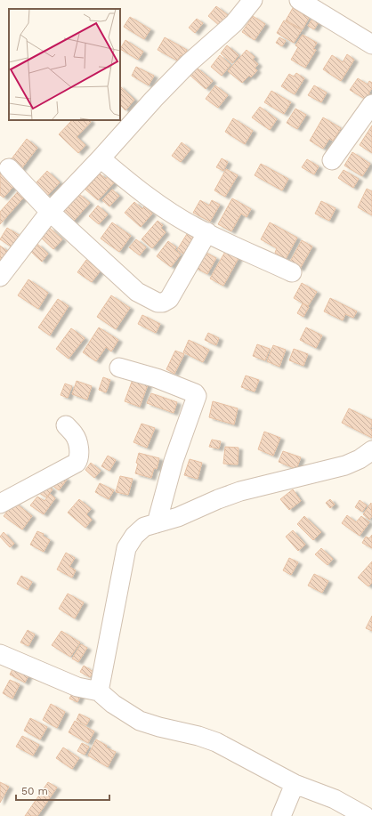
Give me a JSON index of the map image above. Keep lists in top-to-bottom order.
{
  "scale_bar": "50 m"
}
